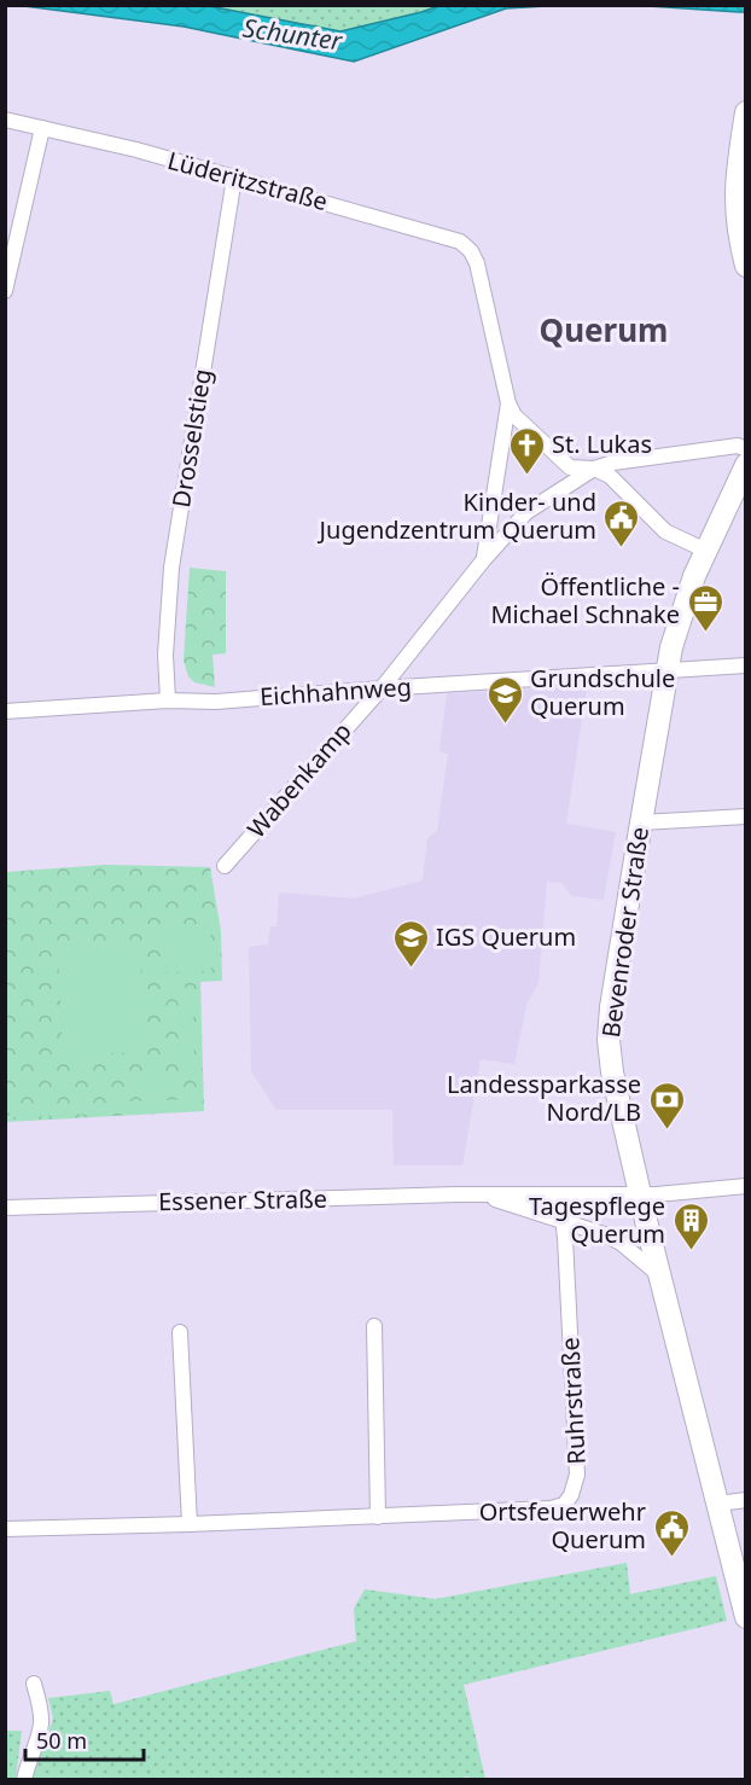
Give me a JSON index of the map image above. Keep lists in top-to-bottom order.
{
  "streets": {
    "main road": ["Bevenroder Straße"],
    "street": [
      "Lüderitzstraße",
      "Drosselstieg",
      "Eichhahnweg",
      "Wabenkamp",
      "Essener Straße",
      "Ruhrstraße"
    ]
  },
  "crossings": [
    ["Lüderitzstraße", "Drosselstieg"],
    ["Drosselstieg", "Eichhahnweg"],
    ["Eichhahnweg", "Wabenkamp"],
    ["Eichhahnweg", "Bevenroder Straße"],
    ["Bevenroder Straße", "Essener Straße"],
    ["Essener Straße", "Ruhrstraße"]
  ],
  "districts": ["Querum"],
  "water": ["Schunter"],
  "places": {
    "church": ["St. Lukas"],
    "public building": ["Kinder- und Jugendzentrum Querum", "Ortsfeuerwehr Querum"],
    "office": ["Öffentliche - Michael Schnake"],
    "school or university": ["Grundschule Querum", "IGS Querum"],
    "bank": ["Landessparkasse Nord/LB"],
    "building": ["Tagespflege Querum"]
  },
  "scale_bar": "50 m"
}
